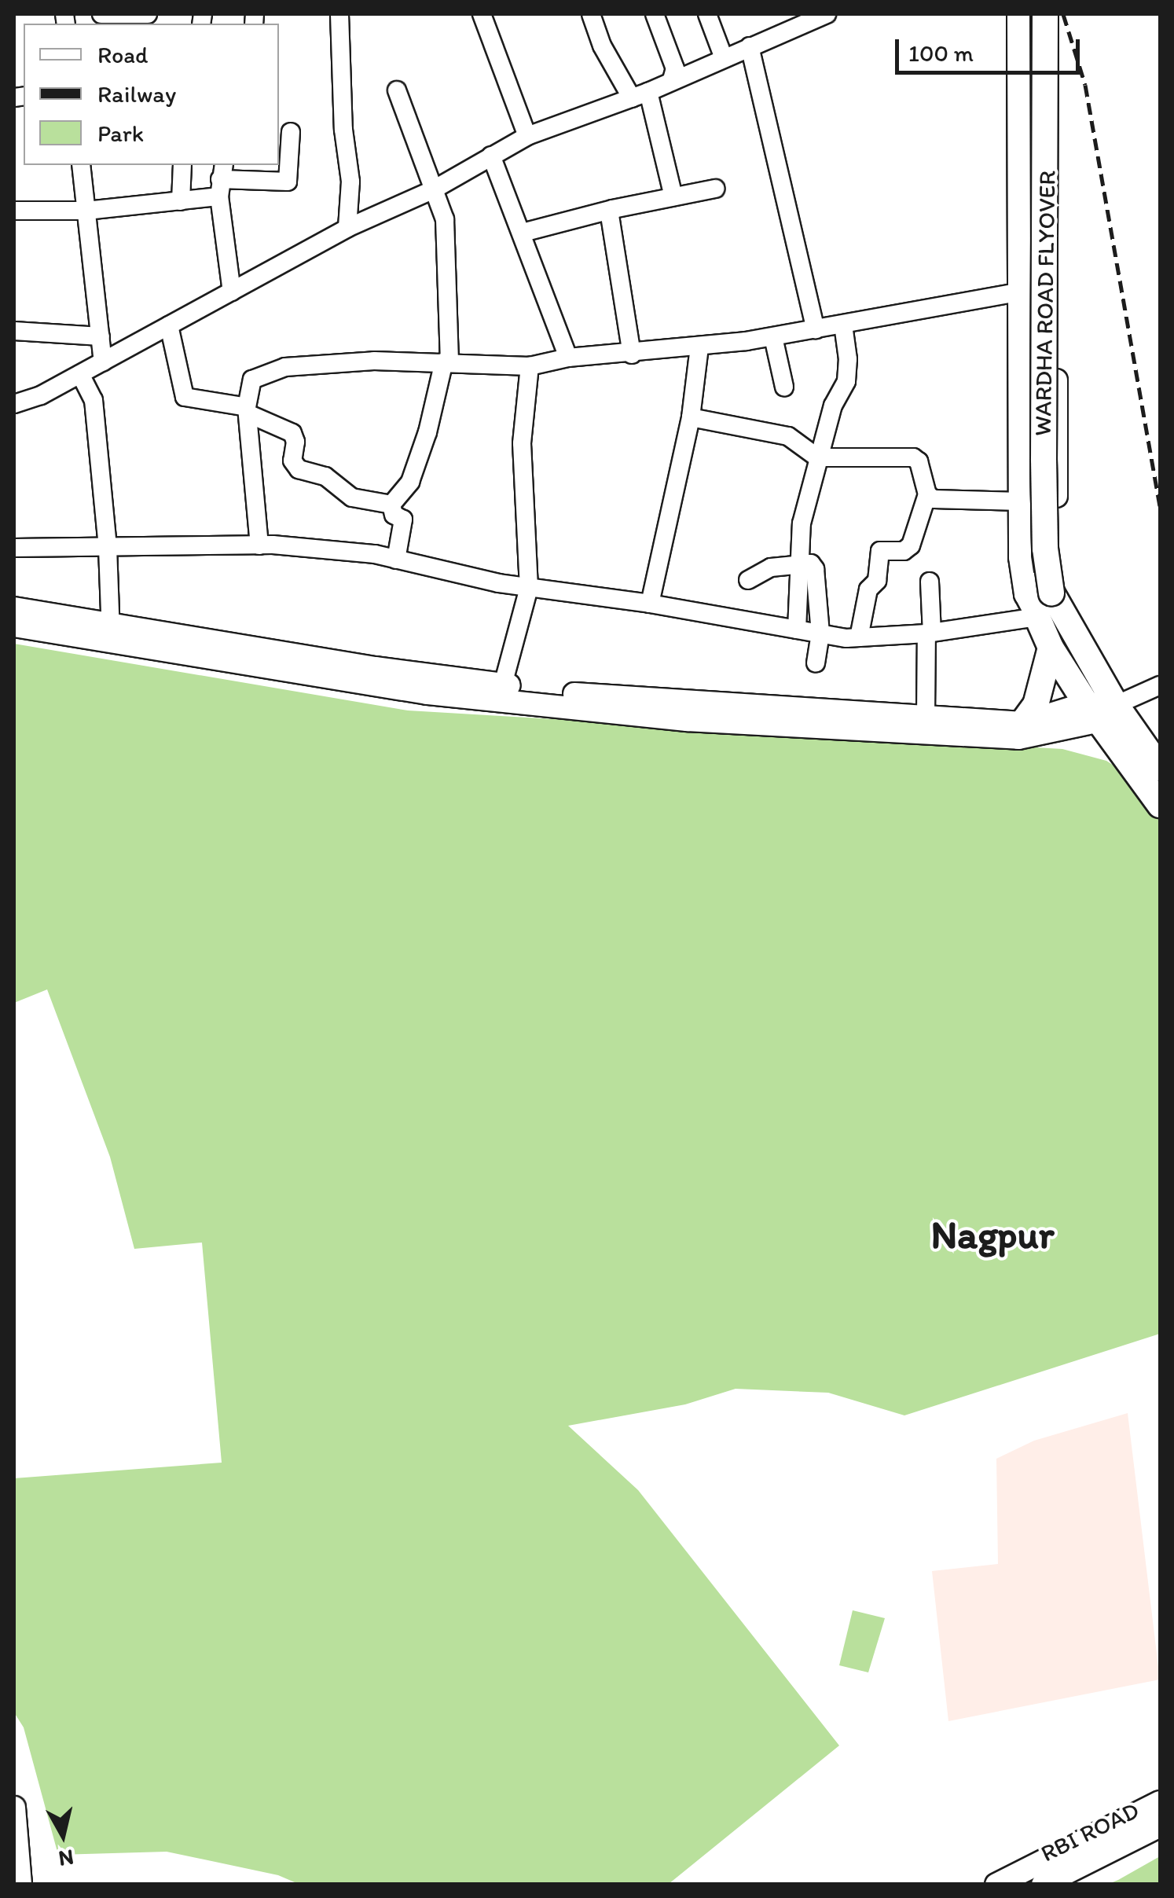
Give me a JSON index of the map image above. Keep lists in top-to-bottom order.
{
  "streets": {
    "highway": ["WARDHA ROAD FLYOVER"],
    "main road": ["RBI ROAD"]
  },
  "districts": ["Nagpur"],
  "legend": ["Road", "Railway", "Park"],
  "scale_bar": "100 m",
  "north": "bottom"
}
